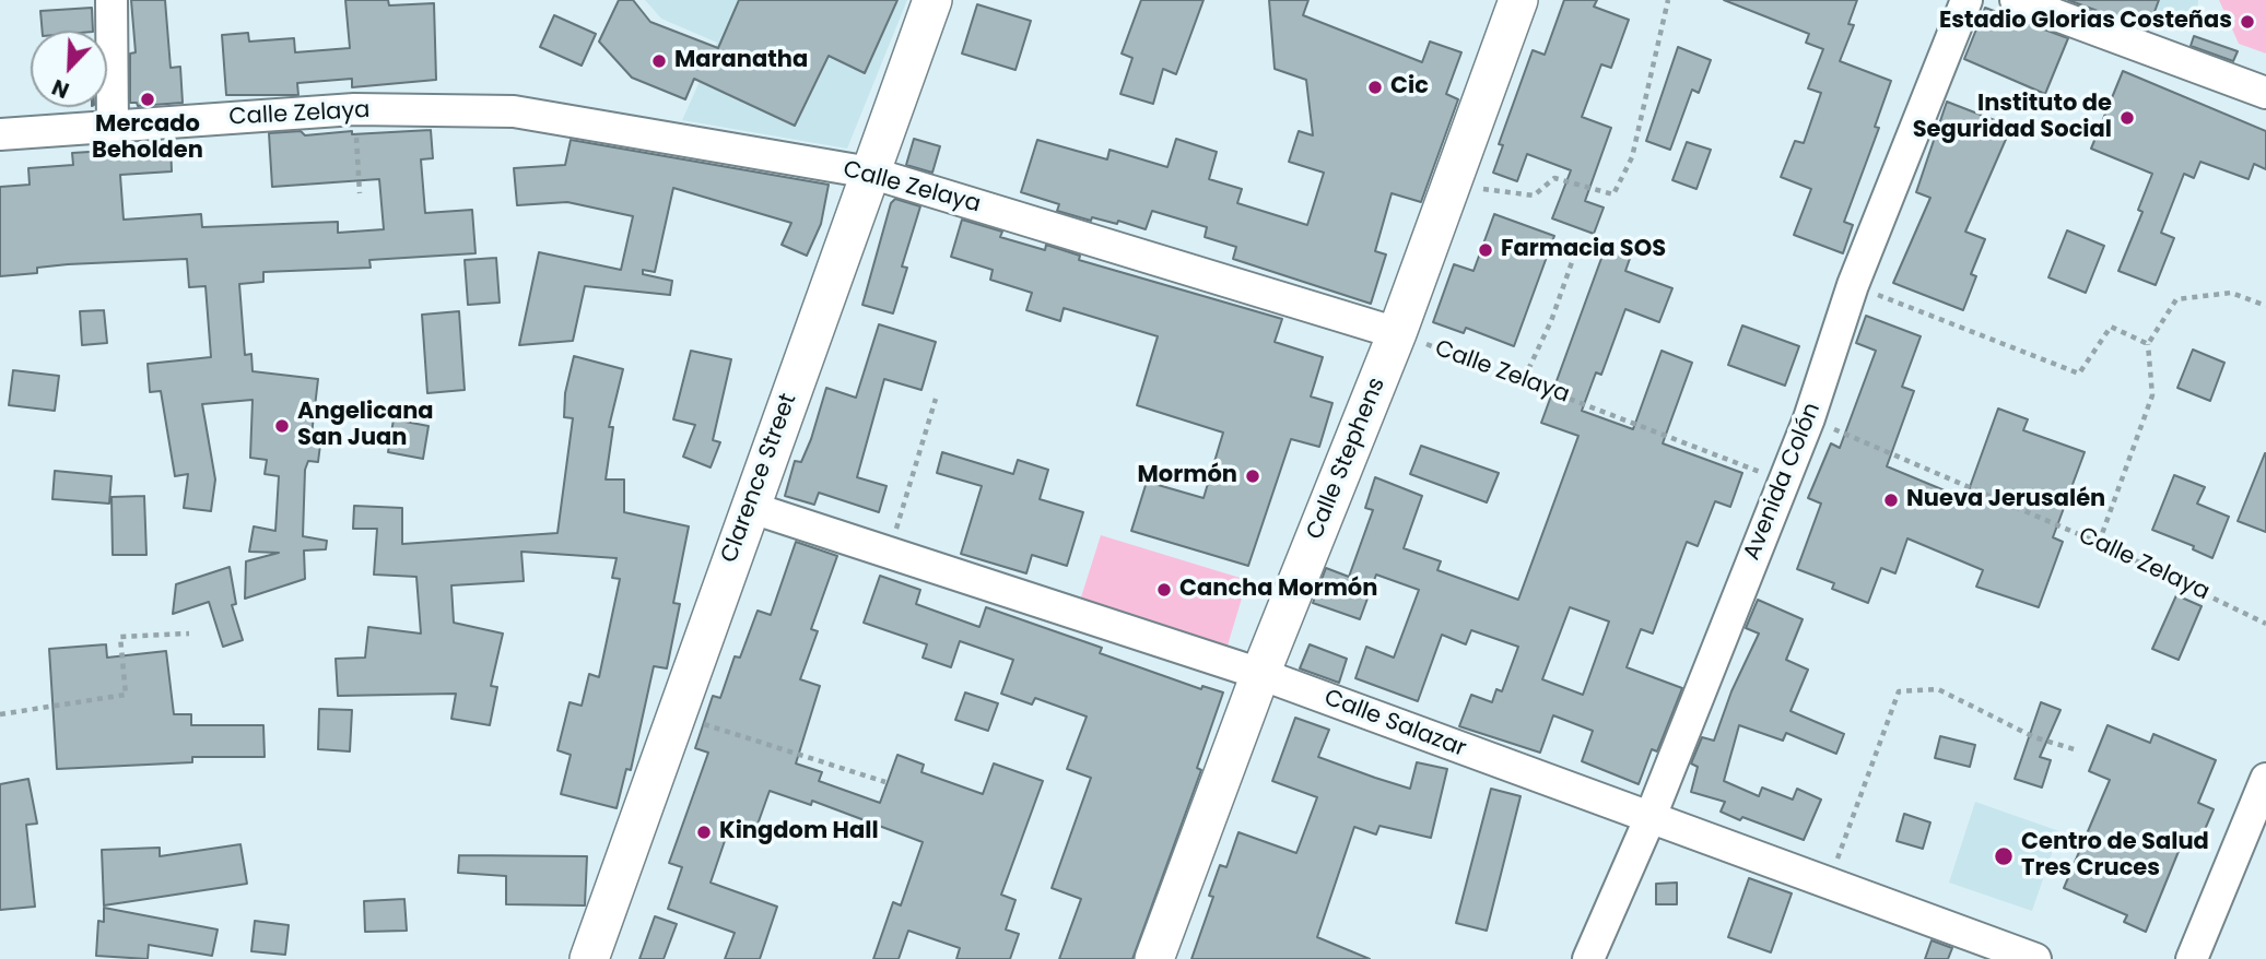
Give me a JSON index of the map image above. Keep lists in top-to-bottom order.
{
  "streets": {
    "street": [
      "Calle Zelaya",
      "Calle Stephens",
      "Clarence Street",
      "Avenida Colón",
      "Calle Salazar"
    ]
  },
  "crossings": [
    ["Calle Zelaya", "Calle Stephens"],
    ["Calle Zelaya", "Clarence Street"],
    ["Calle Zelaya", "Avenida Colón"],
    ["Calle Stephens", "Calle Salazar"],
    ["Clarence Street", "Calle Salazar"],
    ["Avenida Colón", "Calle Salazar"]
  ],
  "places": [
    "Estadio Glorias Costeñas",
    "Maranatha",
    "Cic",
    "Mercado Beholden",
    "Instituto de Seguridad Social",
    "Farmacia SOS",
    "Angelicana San Juan",
    "Mormón",
    "Nueva Jerusalén",
    "Cancha Mormón",
    "Kingdom Hall",
    "Centro de Salud Tres Cruces"
  ],
  "north": "bottom left"
}
